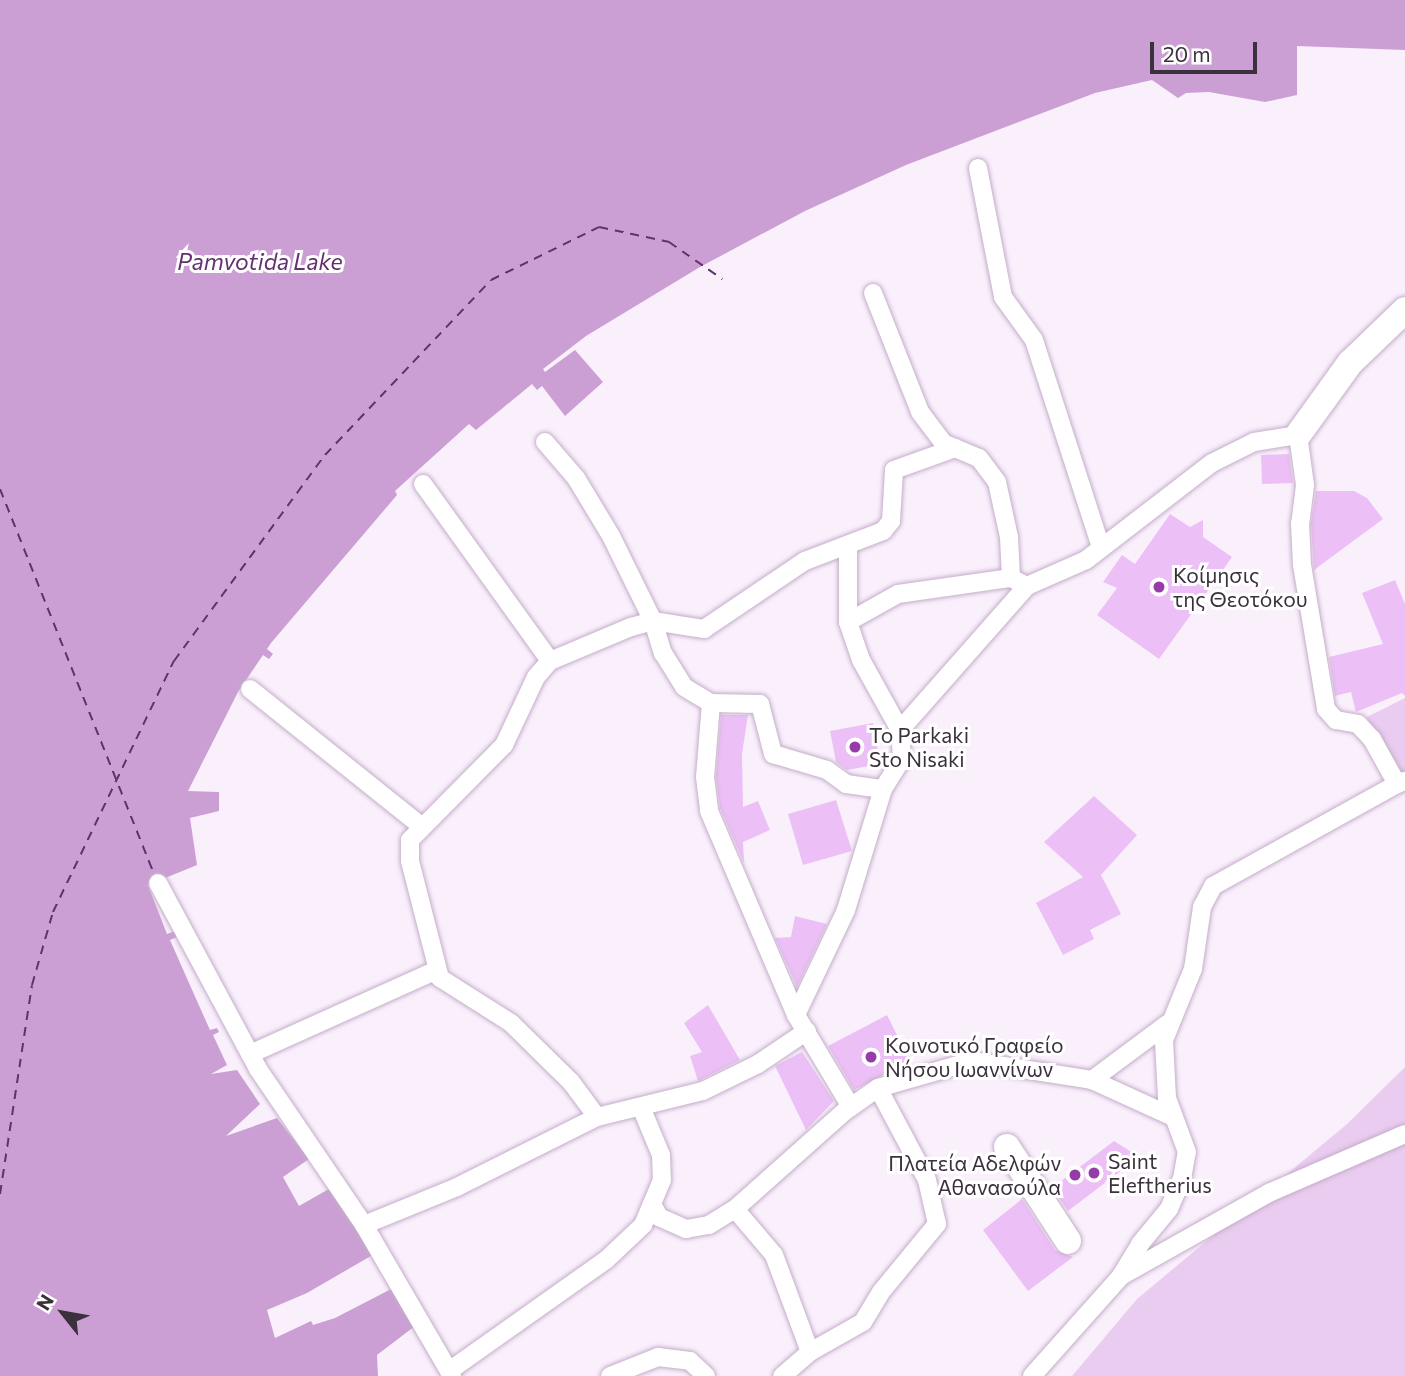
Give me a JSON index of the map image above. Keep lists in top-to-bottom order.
{
  "water": ["Pamvotida Lake"],
  "places": [
    "Κοίμησις της Θεοτόκου",
    "To Parkaki Sto Nisaki",
    "Κοινοτικό Γραφείο Νήσου Ιωαννίνων",
    "Saint Eleftherius",
    "Πλατεία Αδελφών Αθανασούλα"
  ],
  "scale_bar": "20 m",
  "north": "top left"
}
